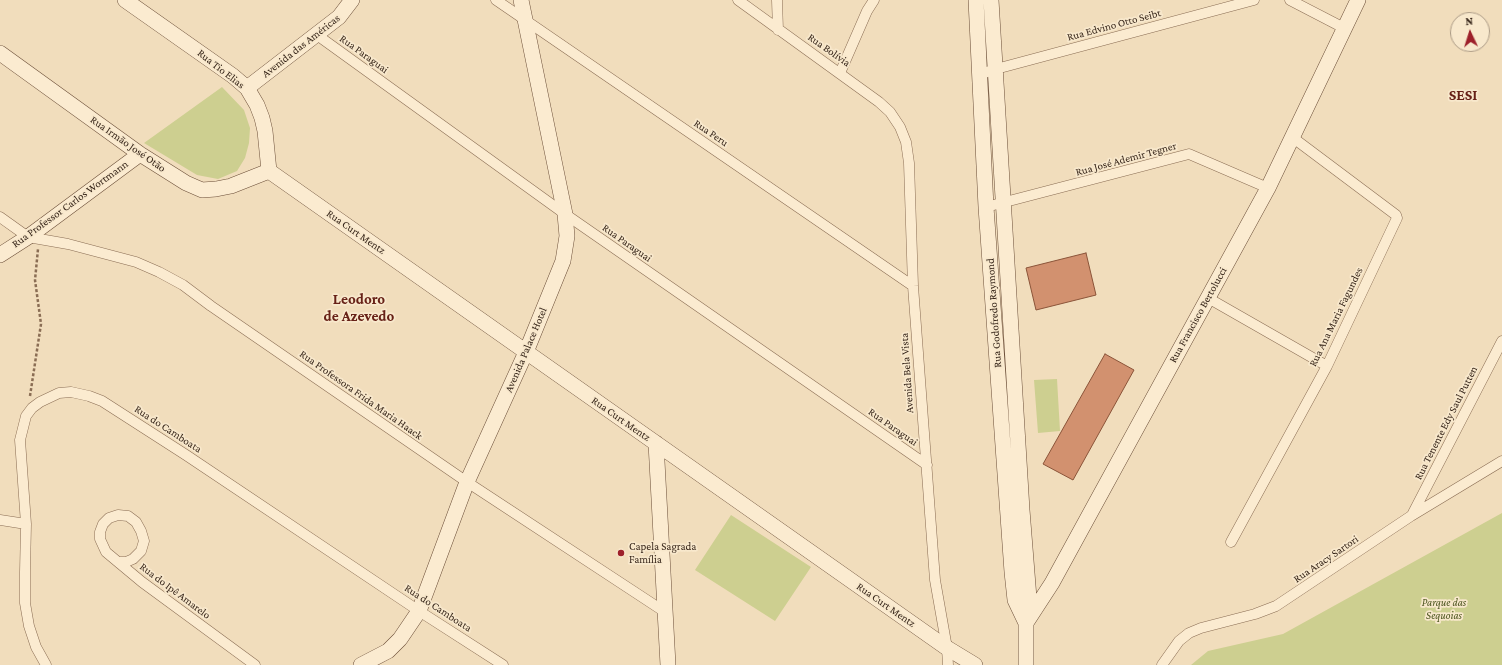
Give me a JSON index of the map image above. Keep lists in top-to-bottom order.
{
  "streets": {
    "main road": [
      "Avenida das Américas",
      "Rua Tio Elias",
      "Rua Irmão José Otão",
      "Rua Professor Carlos Wortmann",
      "Rua Curt Mentz",
      "Rua Godofredo Raymond",
      "Rua Francisco Bertolucci",
      "Avenida Palace Hotel"
    ],
    "street": [
      "Rua Edvino Otto Seibt",
      "Rua Bolívia",
      "Rua Paraguai",
      "Rua Peru",
      "Rua José Ademir Tegner",
      "Rua Ana Maria Fagundes",
      "Avenida Bela Vista",
      "Rua Professora Frida Maria Haack",
      "Rua Tenente Edy Saul Putten",
      "Rua do Camboata",
      "Rua Aracy Sartori",
      "Rua do Ipê Amarelo"
    ]
  },
  "crossings": [
    ["Rua Edvino Otto Seibt", "Rua Godofredo Raymond"],
    ["Avenida das Américas", "Rua Paraguai"],
    ["Avenida das Américas", "Rua Tio Elias"],
    ["Rua Bolívia", "Avenida Bela Vista"],
    ["Rua Paraguai", "Avenida Palace Hotel"],
    ["Rua Paraguai", "Avenida Bela Vista"],
    ["Rua Tio Elias", "Rua Irmão José Otão"],
    ["Rua Tio Elias", "Rua Curt Mentz"],
    ["Rua Peru", "Avenida Palace Hotel"],
    ["Rua Peru", "Avenida Bela Vista"],
    ["Rua Irmão José Otão", "Rua Professor Carlos Wortmann"],
    ["Rua Irmão José Otão", "Rua Curt Mentz"],
    ["Rua José Ademir Tegner", "Rua Godofredo Raymond"],
    ["Rua José Ademir Tegner", "Rua Francisco Bertolucci"],
    ["Rua Professor Carlos Wortmann", "Rua Professora Frida Maria Haack"],
    ["Rua Curt Mentz", "Avenida Palace Hotel"],
    ["Rua Curt Mentz", "Avenida Bela Vista"],
    ["Rua Godofredo Raymond", "Rua Francisco Bertolucci"],
    ["Rua Francisco Bertolucci", "Rua Ana Maria Fagundes"],
    ["Avenida Palace Hotel", "Rua Professora Frida Maria Haack"],
    ["Avenida Palace Hotel", "Rua do Camboata"],
    ["Rua Tenente Edy Saul Putten", "Rua Aracy Sartori"]
  ],
  "districts": ["SESI", "Leodoro de Azevedo"],
  "parks": ["Parque das Sequoias"],
  "places": ["Capela Sagrada Família"],
  "north": "top"
}
